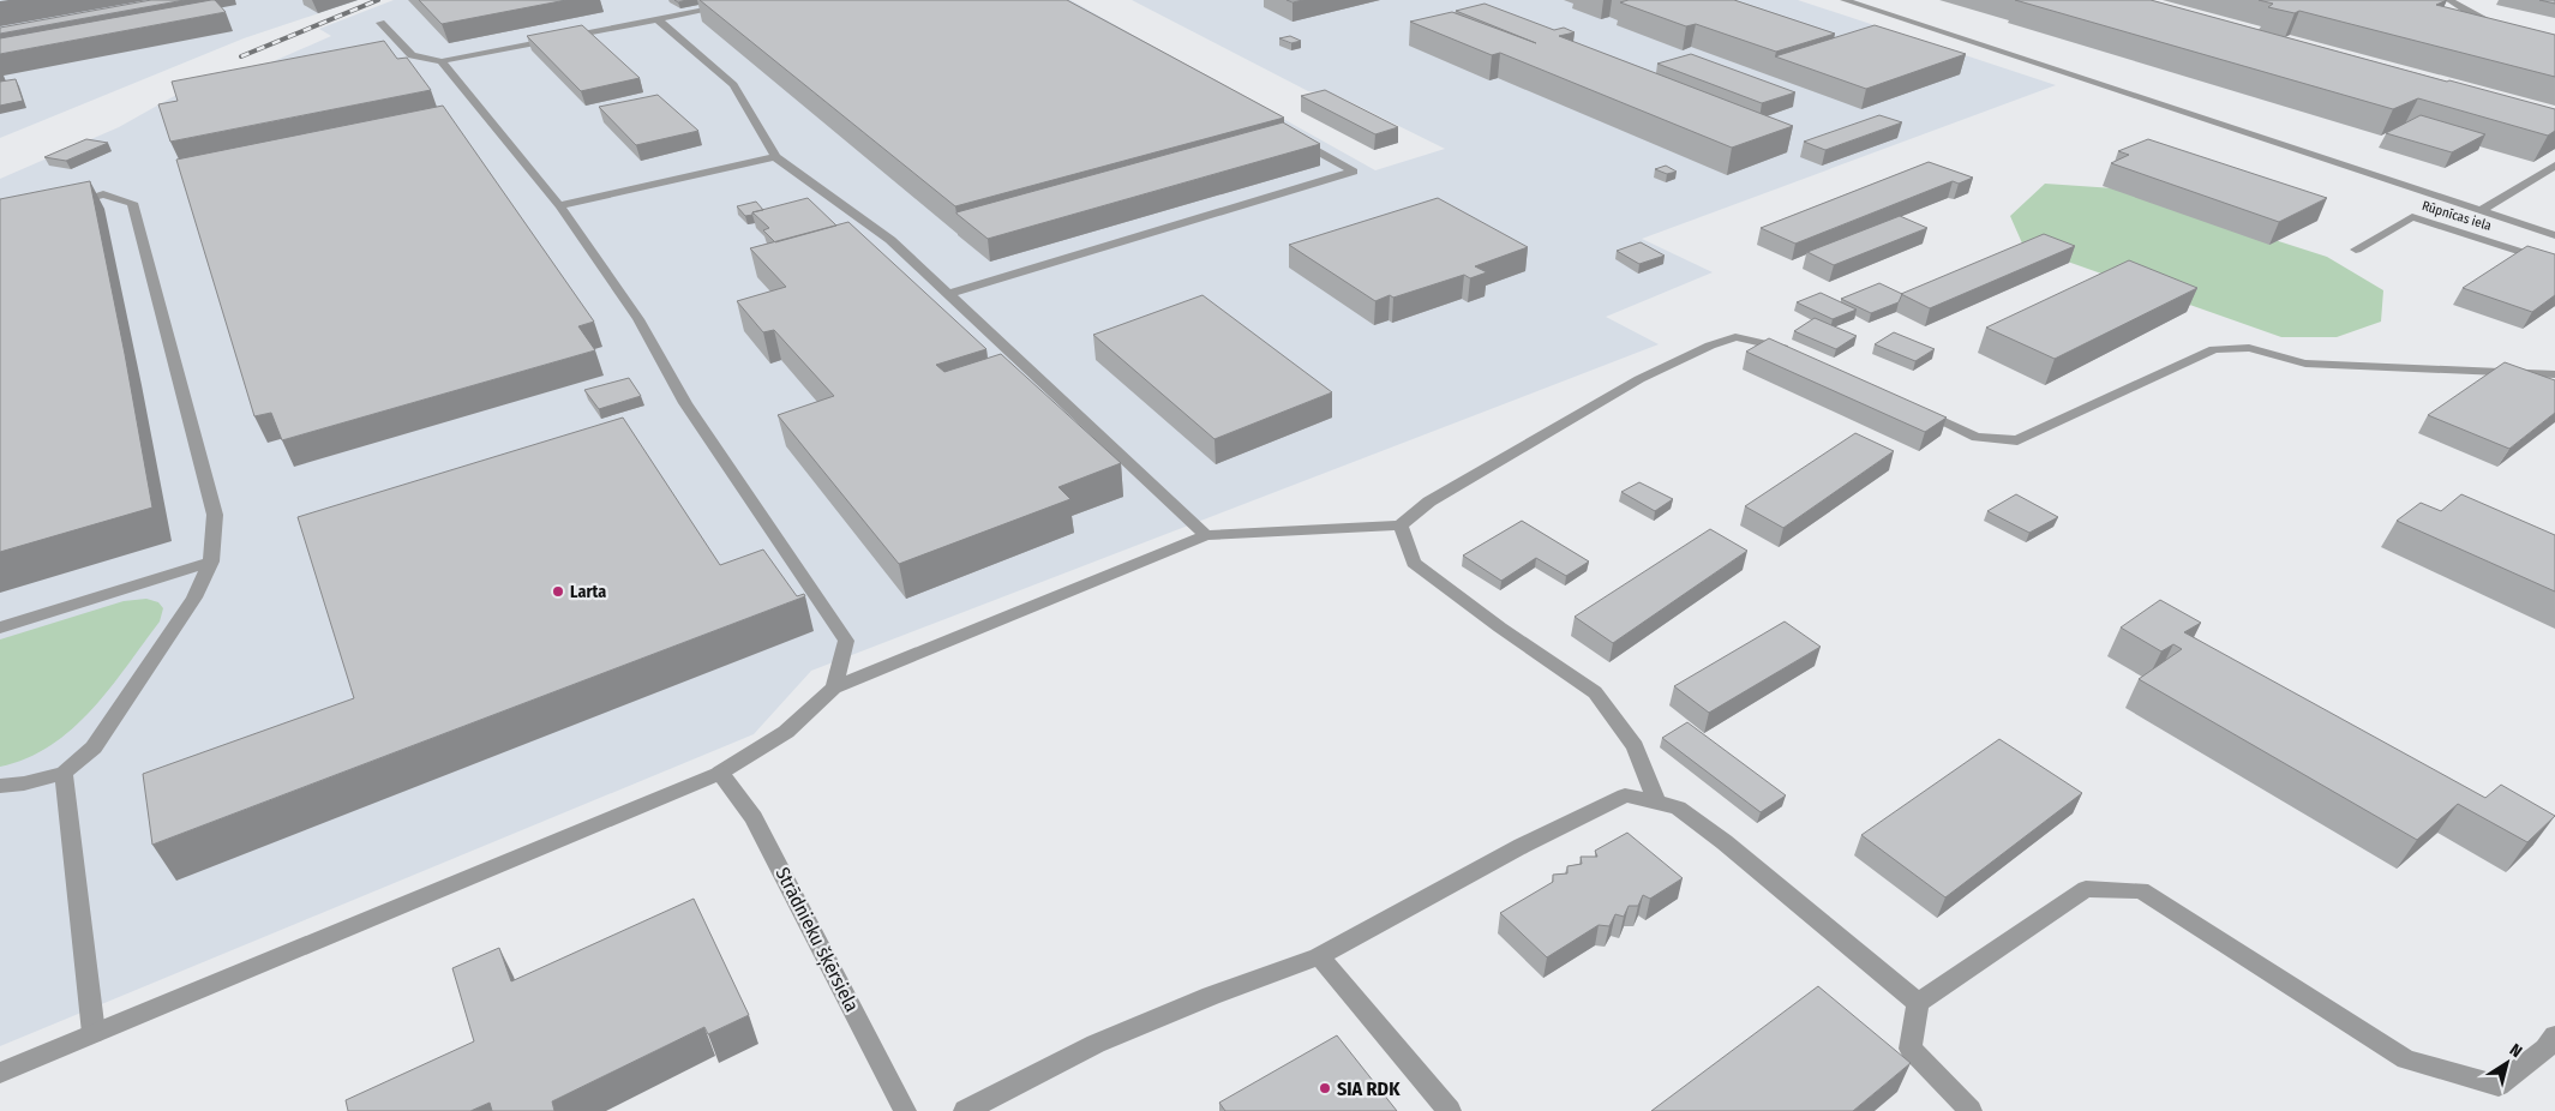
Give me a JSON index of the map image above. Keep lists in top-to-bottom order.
{
  "streets": {
    "street": ["Rūpnīcas iela", "Strādnieku šķērsiela"]
  },
  "places": ["Larta", "SIA RDK"],
  "north": "top right"
}
